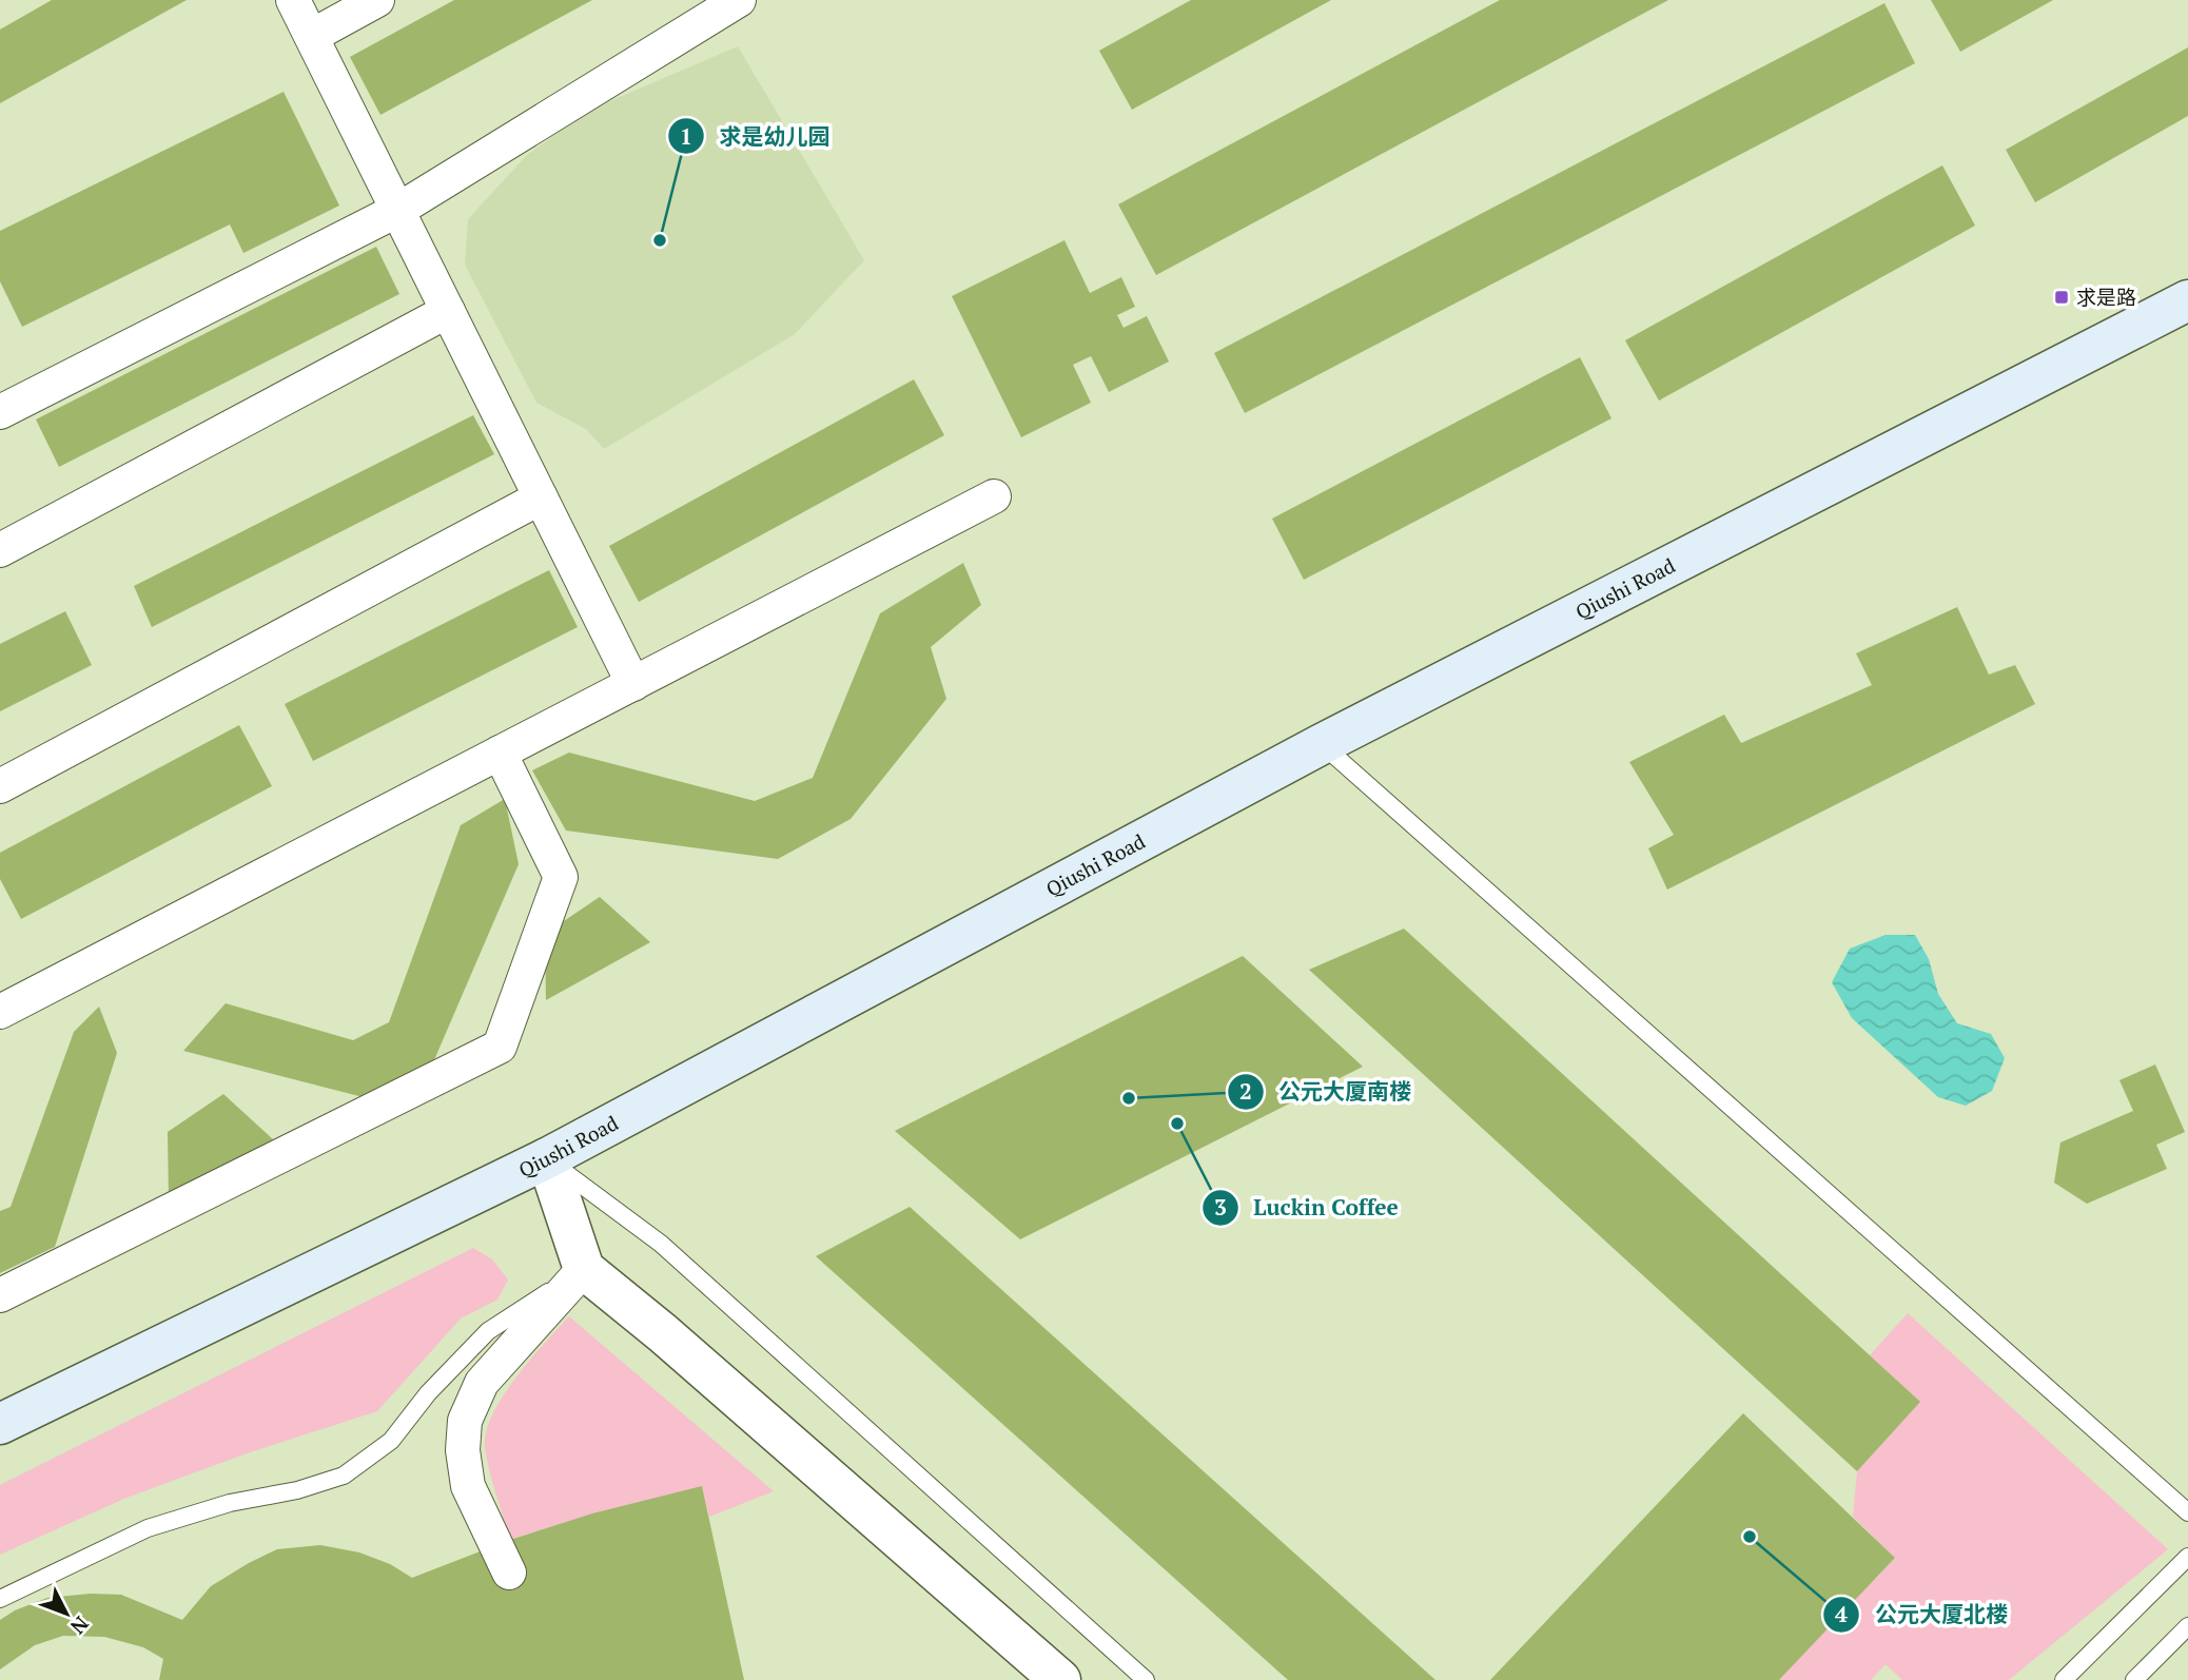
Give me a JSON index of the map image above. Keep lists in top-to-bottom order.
{
  "streets": {
    "main road": ["Qiushi Road"]
  },
  "places": {
    "other": [
      "求是幼儿园",
      "公元大厦南楼",
      "Luckin Coffee",
      "公元大厦北楼"
    ],
    "transit": ["求是路"]
  },
  "north": "bottom right"
}
